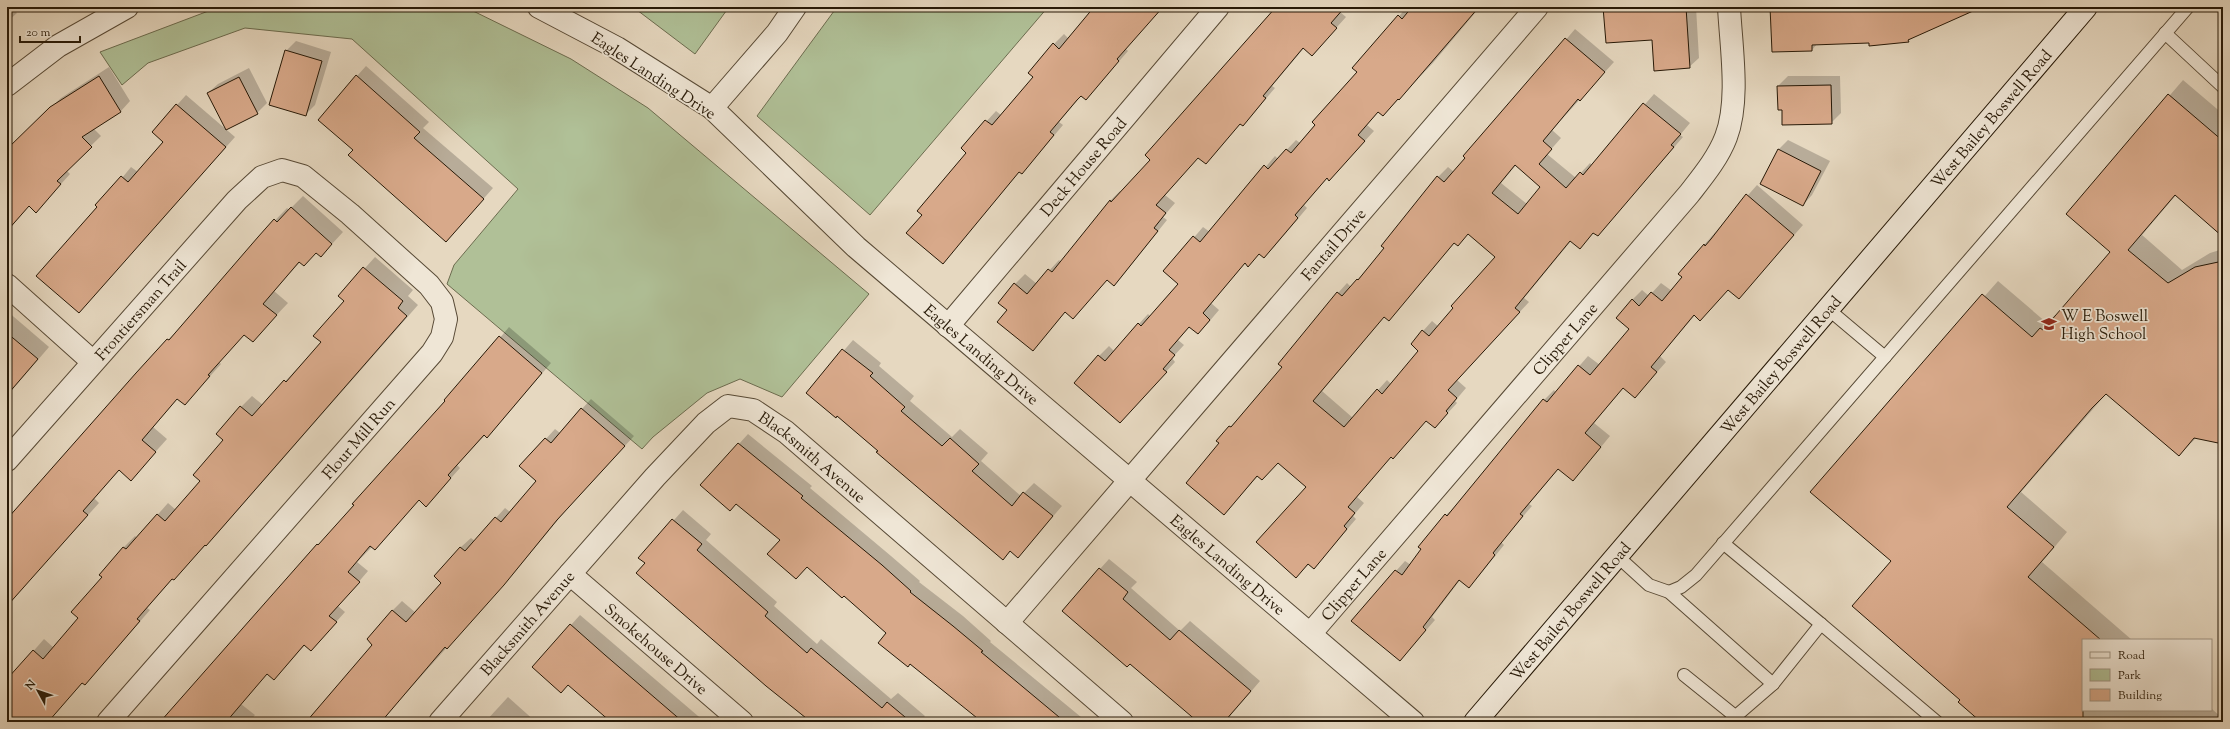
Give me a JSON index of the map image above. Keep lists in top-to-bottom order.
{
  "streets": {
    "street": [
      "Eagles Landing Drive",
      "West Bailey Boswell Road",
      "Deck House Road",
      "Fantail Drive",
      "Frontiersman Trail",
      "Clipper Lane",
      "Flour Mill Run",
      "Blacksmith Avenue",
      "Smokehouse Drive"
    ]
  },
  "crossings": [
    ["Eagles Landing Drive", "Deck House Road"],
    ["Eagles Landing Drive", "Fantail Drive"],
    ["Eagles Landing Drive", "Clipper Lane"],
    ["Fantail Drive", "Blacksmith Avenue"],
    ["Frontiersman Trail", "Flour Mill Run"],
    ["Blacksmith Avenue", "Smokehouse Drive"]
  ],
  "places": {
    "school or university": ["W E Boswell High School"]
  },
  "legend": ["Road", "Park", "Building"],
  "scale_bar": "20 m",
  "north": "top left"
}
